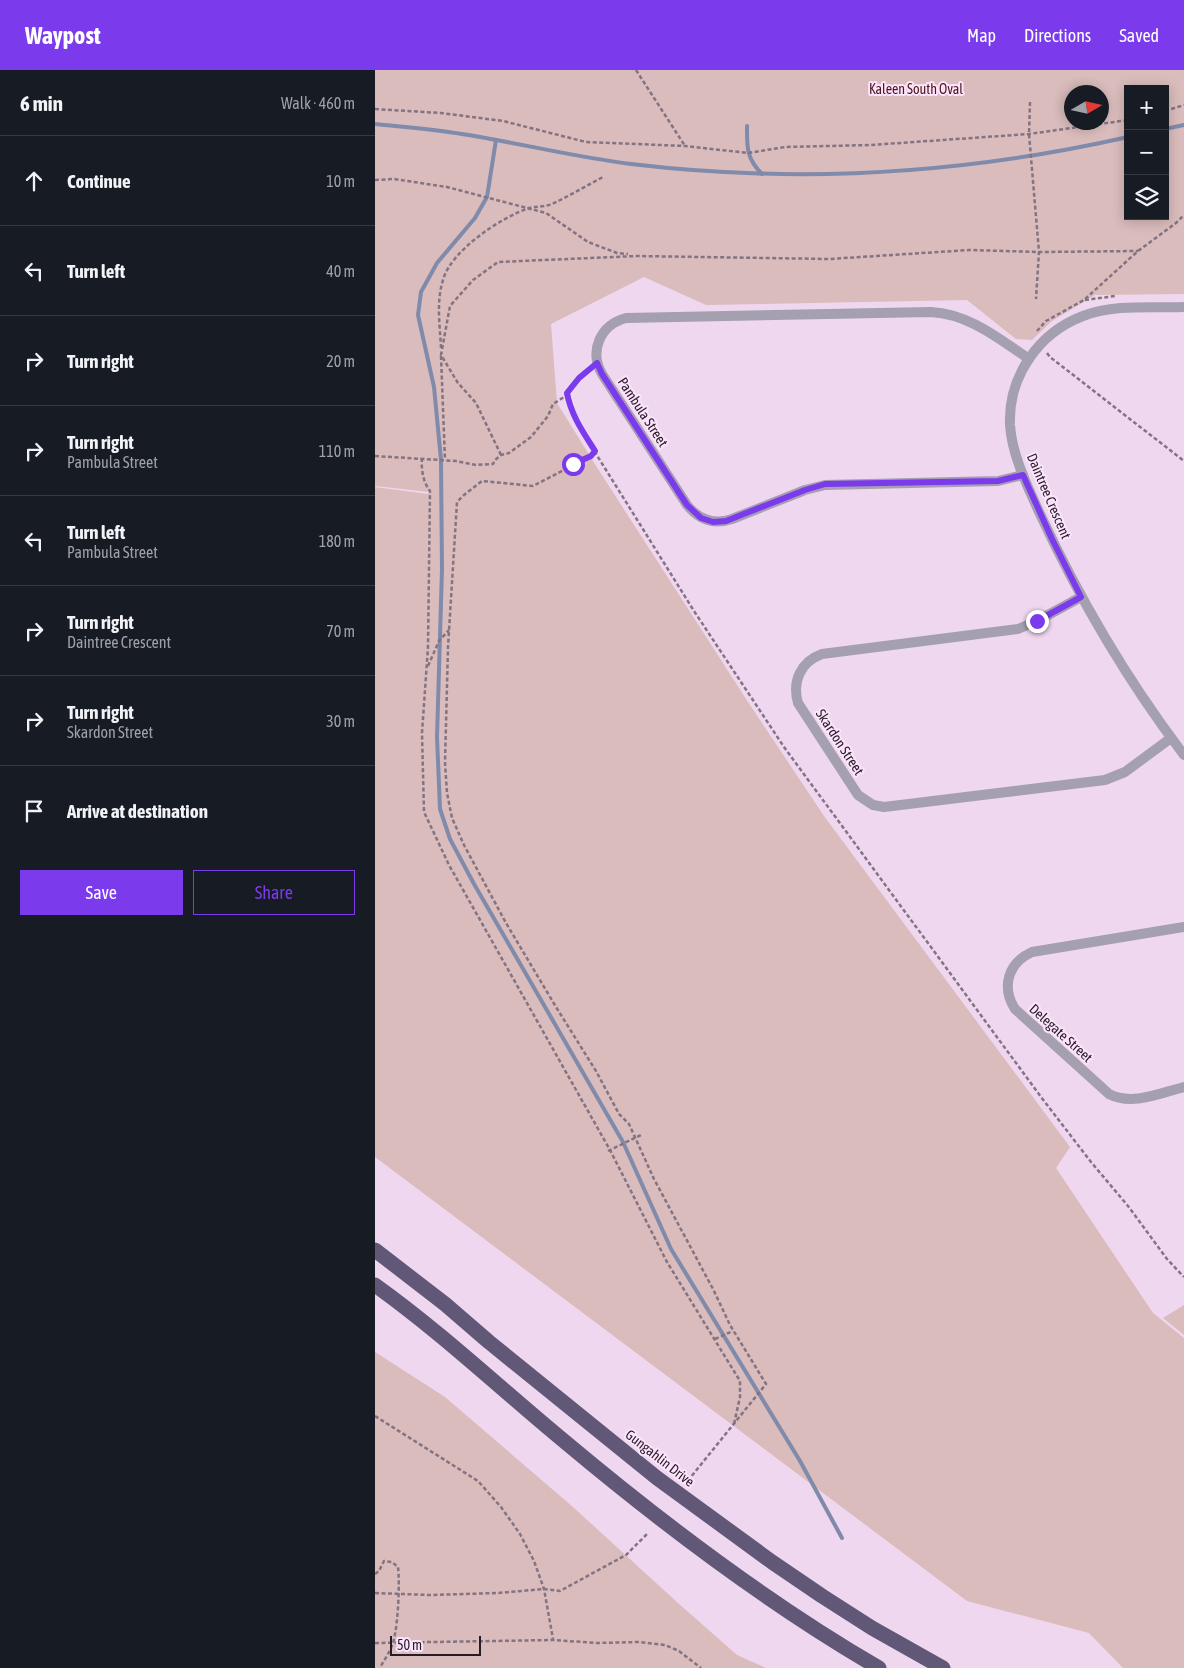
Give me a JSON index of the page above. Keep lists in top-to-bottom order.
{
  "streets": {
    "highway": ["Gungahlin Drive"],
    "street": [
      "Pambula Street",
      "Daintree Crescent",
      "Skardon Street",
      "Delegate Street"
    ]
  },
  "crossings": [
    ["Pambula Street", "Daintree Crescent"],
    ["Daintree Crescent", "Skardon Street"]
  ],
  "parks": ["Kaleen South Oval"],
  "scale_bar": "50 m",
  "north": "right",
  "page": {
    "header": "Waypost",
    "nav": ["Map", "Directions", "Saved"],
    "heading": ["6 min", "Walk · 460 m"],
    "map_buttons": ["+", "−"],
    "list": [
      ["Continue", "10 m"],
      ["Turn left", "40 m"],
      ["Turn right", "20 m"],
      ["Turn right", "Pambula Street", "110 m"],
      ["Turn left", "Pambula Street", "180 m"],
      ["Turn right", "Daintree Crescent", "70 m"],
      ["Turn right", "Skardon Street", "30 m"],
      "Arrive at destination"
    ],
    "buttons": ["Save", "Share"],
    "scale": "50 m"
  }
}
